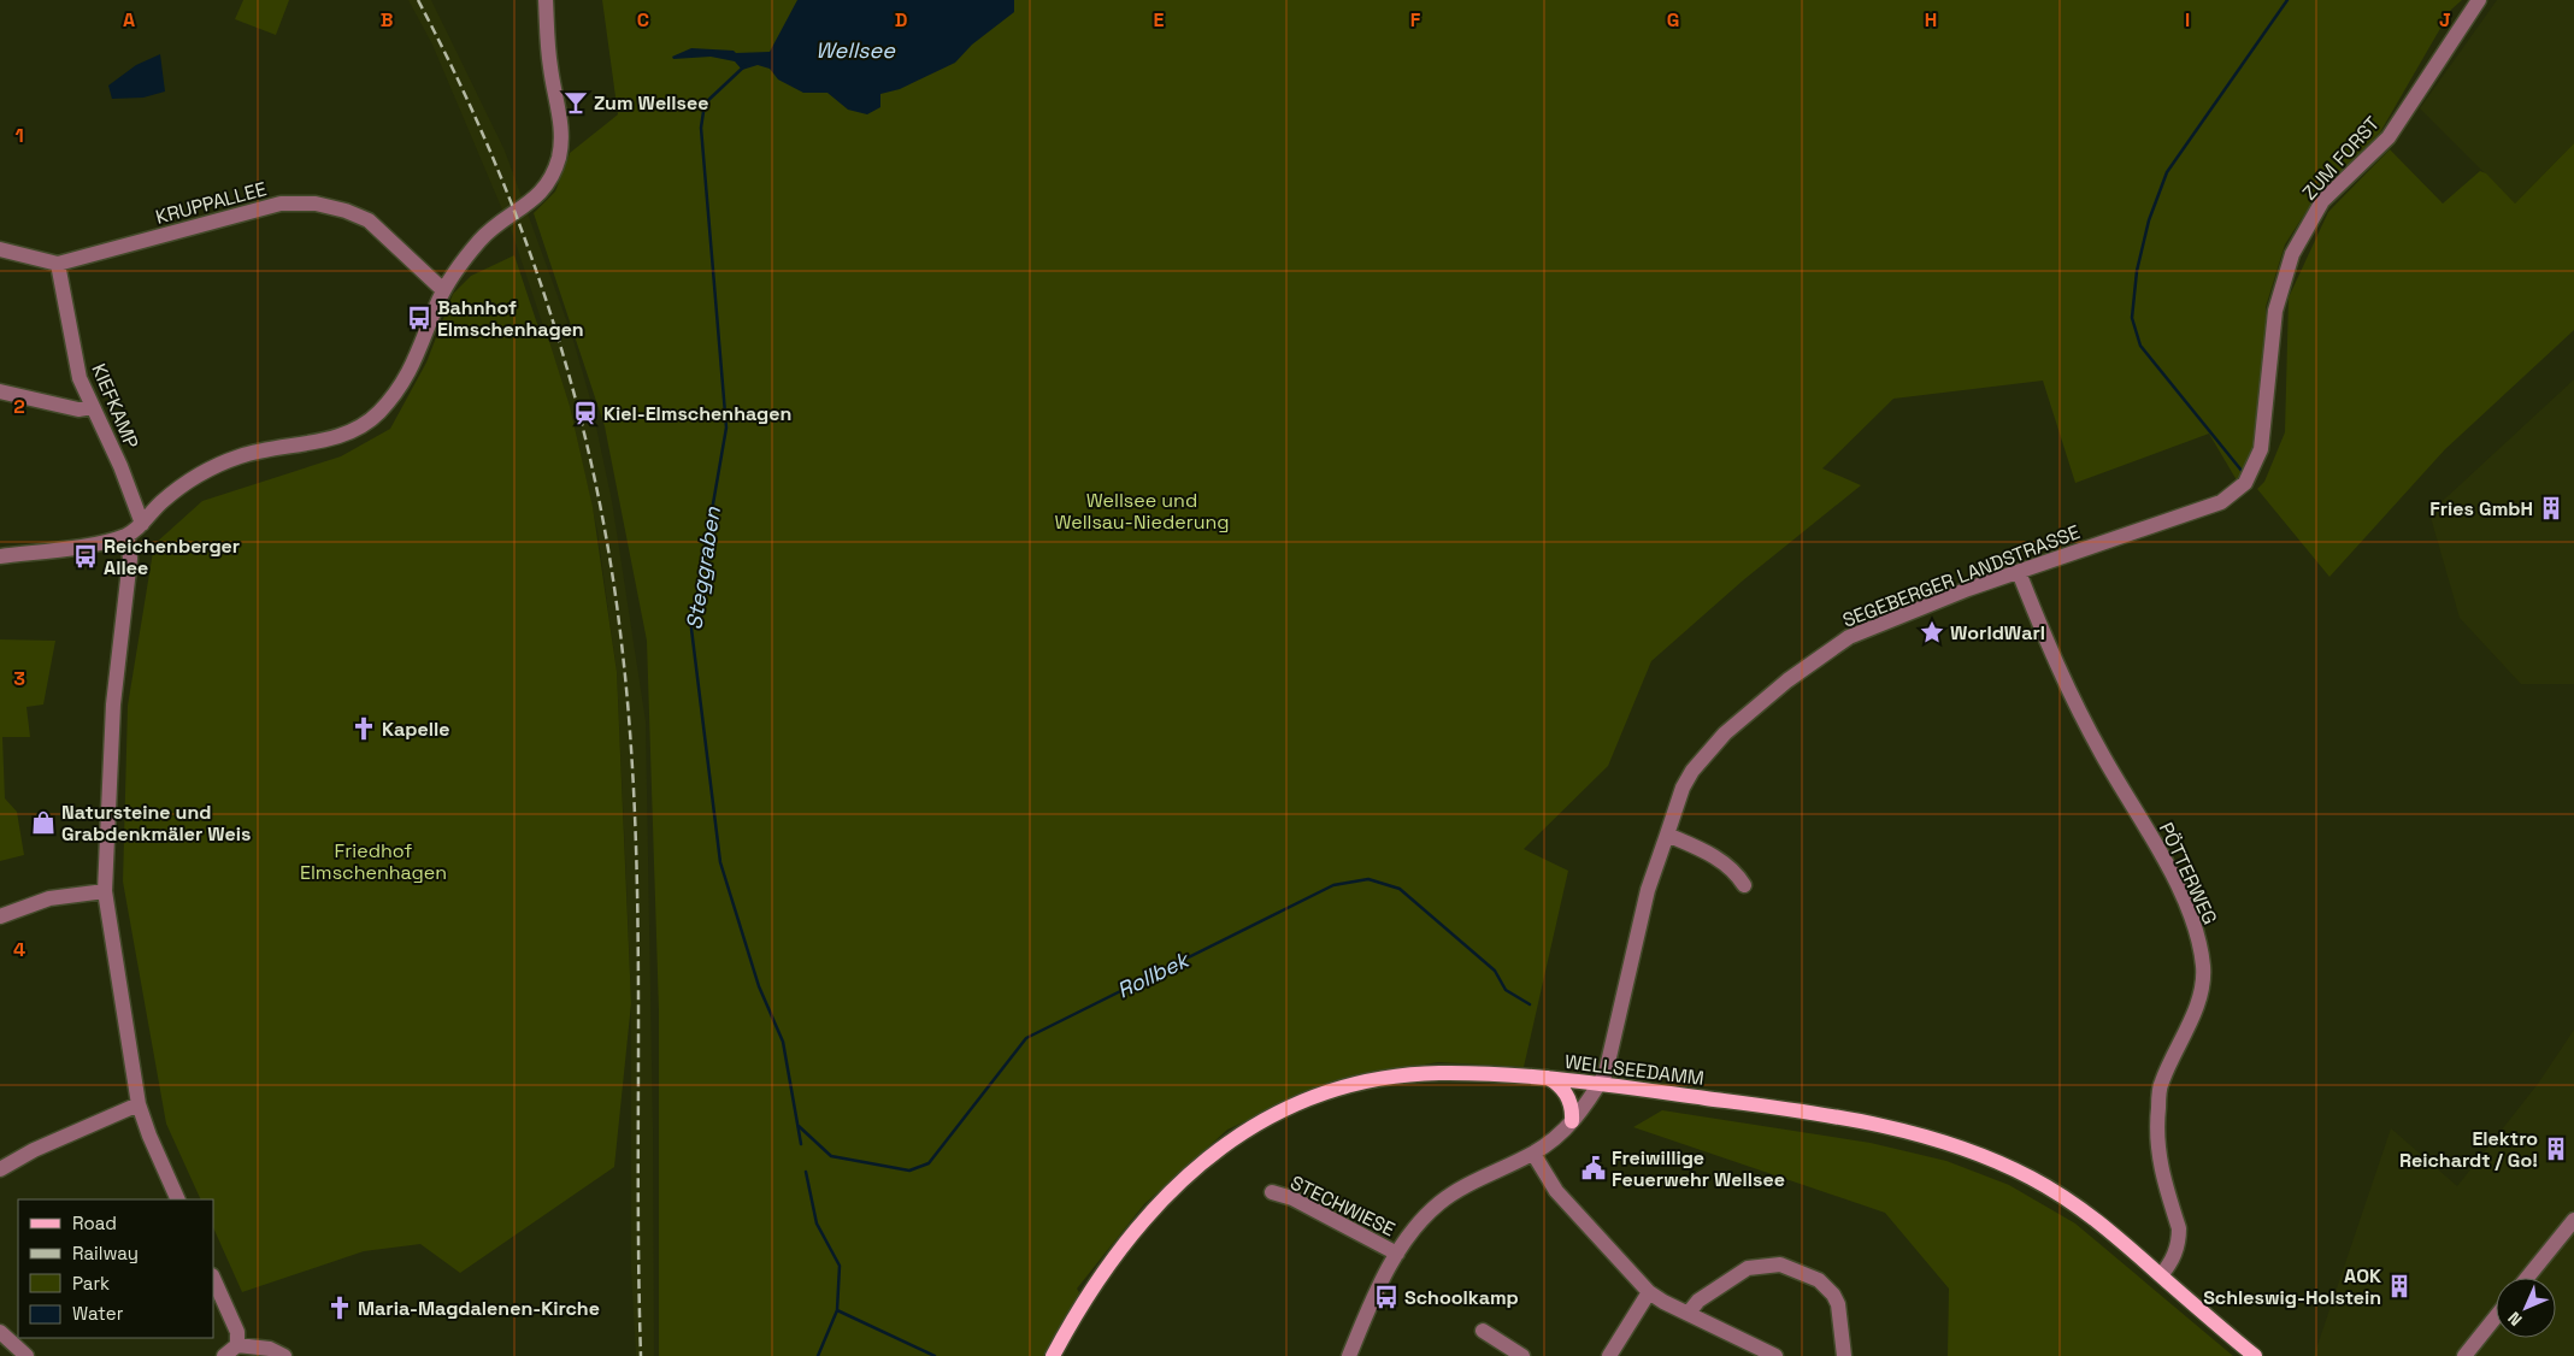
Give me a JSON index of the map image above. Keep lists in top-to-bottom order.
{
  "streets": {
    "main road": ["WELLSEEDAMM"],
    "street": [
      "ZUM FORST",
      "KRUPPALLEE",
      "KIEFKAMP",
      "SEGEBERGER LANDSTRASSE",
      "PÖTTERWEG",
      "STECHWIESE"
    ]
  },
  "crossings": [
    ["ZUM FORST", "SEGEBERGER LANDSTRASSE"],
    ["KRUPPALLEE", "KIEFKAMP"],
    ["SEGEBERGER LANDSTRASSE", "PÖTTERWEG"],
    ["SEGEBERGER LANDSTRASSE", "WELLSEEDAMM"],
    ["SEGEBERGER LANDSTRASSE", "STECHWIESE"],
    ["PÖTTERWEG", "WELLSEEDAMM"]
  ],
  "water": ["Wellsee", "Steggraben", "Rollbek"],
  "parks": ["Wellsee und Wellsau-Niederung", "Friedhof Elmschenhagen"],
  "places": {
    "bar": ["Zum Wellsee"],
    "bus stop": ["Bahnhof Elmschenhagen", "Reichenberger Allee", "Schoolkamp"],
    "station": ["Kiel-Elmschenhagen"],
    "building": ["Fries GmbH", "Elektro Reichardt / Go!", "AOK Schleswig-Holstein"],
    "place": ["WorldWarI"],
    "church": ["Kapelle", "Maria-Magdalenen-Kirche"],
    "shop": ["Natursteine und Grabdenkmäler Weis"],
    "public building": ["Freiwillige Feuerwehr Wellsee"]
  },
  "legend": [
    "Road",
    "Railway",
    "Park",
    "Water"
  ],
  "north": "bottom left",
  "grid": {
    "columns": [
      "A",
      "B",
      "C",
      "D",
      "E",
      "F",
      "G",
      "H",
      "I",
      "J"
    ],
    "rows": [
      "1",
      "2",
      "3",
      "4"
    ]
  }
}
